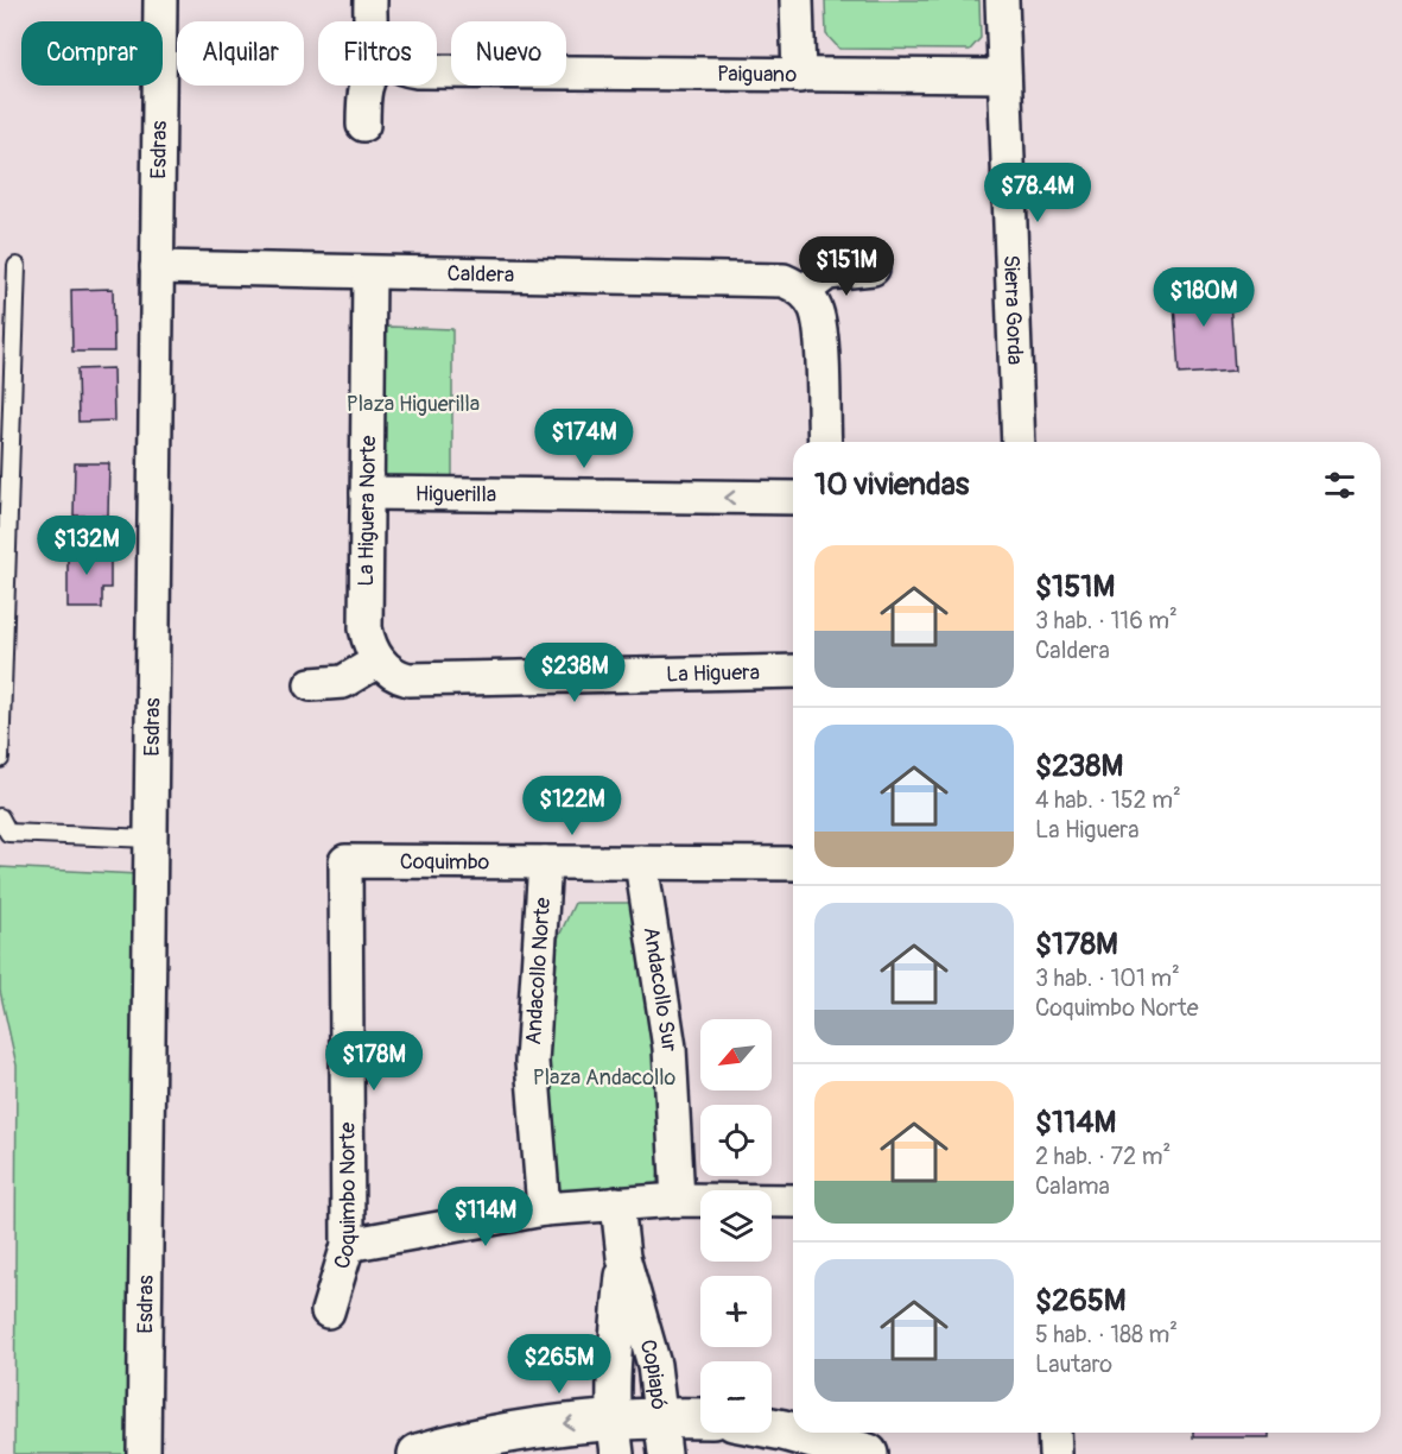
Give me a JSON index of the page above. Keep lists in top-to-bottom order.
{
  "streets": {
    "street": [
      "Paiguano",
      "Esdras",
      "Caldera",
      "Sierra Gorda",
      "Higuerilla",
      "La Higuera Norte",
      "La Higuera",
      "Coquimbo",
      "Andacollo Norte",
      "Andacollo Sur",
      "Coquimbo Norte",
      "Copiapó"
    ]
  },
  "crossings": [
    ["Paiguano", "Sierra Gorda"],
    ["Esdras", "Caldera"],
    ["Caldera", "La Higuera Norte"],
    ["Higuerilla", "La Higuera Norte"],
    ["La Higuera Norte", "La Higuera"],
    ["Coquimbo", "Andacollo Norte"],
    ["Coquimbo", "Andacollo Sur"],
    ["Coquimbo", "Coquimbo Norte"]
  ],
  "one_way": ["Higuerilla"],
  "parks": ["Plaza Higuerilla", "Plaza Andacollo"],
  "north": "bottom left",
  "page": {
    "chip": [
      "Comprar",
      "Alquilar",
      "Filtros",
      "Nuevo"
    ],
    "price": [
      "$78.4M",
      "$151M",
      "$180M",
      "$174M",
      "$132M",
      "$238M",
      "$122M",
      "$178M",
      "$114M",
      "$265M"
    ],
    "heading": "10 viviendas",
    "list": [
      {
        "name": "$151M",
        "note": "3 hab. · 116 m² · Caldera"
      },
      {
        "name": "$238M",
        "note": "4 hab. · 152 m² · La Higuera"
      },
      {
        "name": "$178M",
        "note": "3 hab. · 101 m² · Coquimbo Norte"
      },
      {
        "name": "$114M",
        "note": "2 hab. · 72 m² · Calama"
      },
      {
        "name": "$265M",
        "note": "5 hab. · 188 m² · Lautaro"
      }
    ],
    "map_buttons": ["+", "−"]
  }
}
